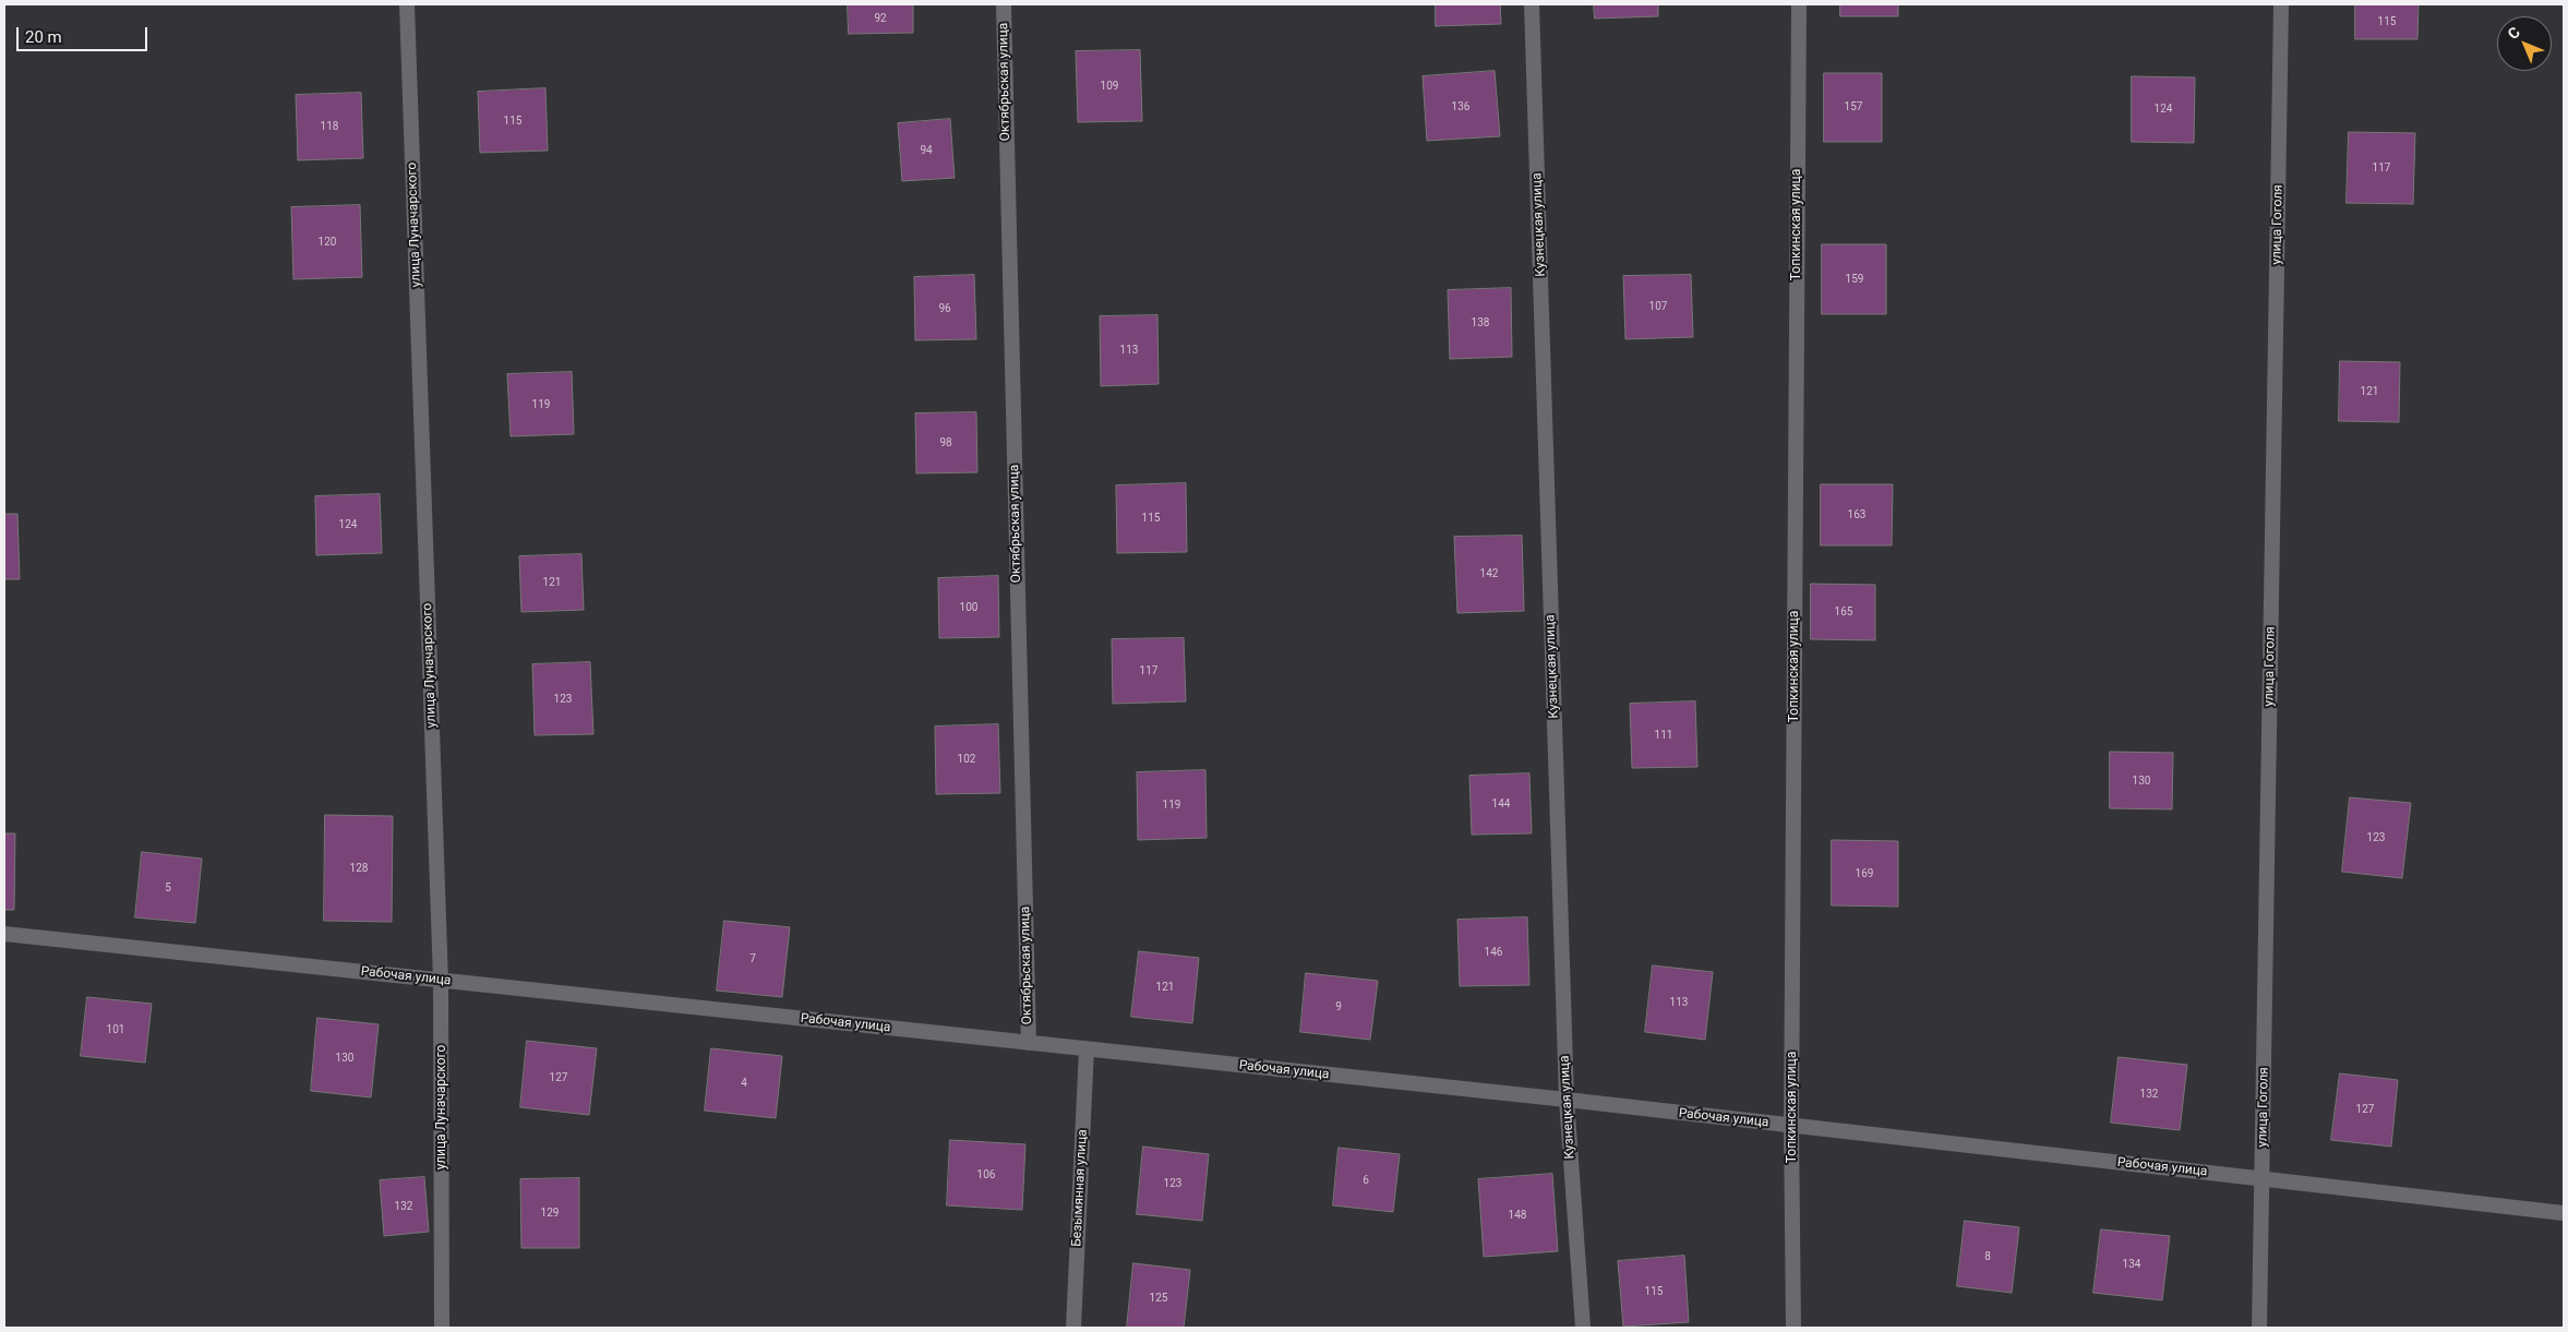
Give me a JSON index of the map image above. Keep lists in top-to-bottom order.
{
  "streets": {
    "street": [
      "Октябрьская улица",
      "улица Луначарского",
      "Кузнецкая улица",
      "Топкинская улица",
      "улица Гоголя",
      "Рабочая улица",
      "Безымянная улица"
    ]
  },
  "crossings": [
    ["Октябрьская улица", "Рабочая улица"],
    ["улица Луначарского", "Рабочая улица"],
    ["Кузнецкая улица", "Рабочая улица"],
    ["Топкинская улица", "Рабочая улица"],
    ["улица Гоголя", "Рабочая улица"],
    ["Рабочая улица", "Безымянная улица"]
  ],
  "house_numbers": [
    "92",
    "115",
    "109",
    "136",
    "157",
    "124",
    "115",
    "118",
    "94",
    "117",
    "120",
    "159",
    "107",
    "96",
    "138",
    "113",
    "121",
    "119",
    "98",
    "163",
    "115",
    "124",
    "142",
    "121",
    "100",
    "165",
    "117",
    "123",
    "111",
    "102",
    "130",
    "144",
    "119",
    "123",
    "128",
    "169",
    "5",
    "146",
    "7",
    "121",
    "113",
    "9",
    "101",
    "130",
    "127",
    "4",
    "132",
    "127",
    "106",
    "6",
    "123",
    "132",
    "129",
    "148",
    "8",
    "134",
    "115",
    "125"
  ],
  "scale_bar": "20 m",
  "north": "top left"
}
